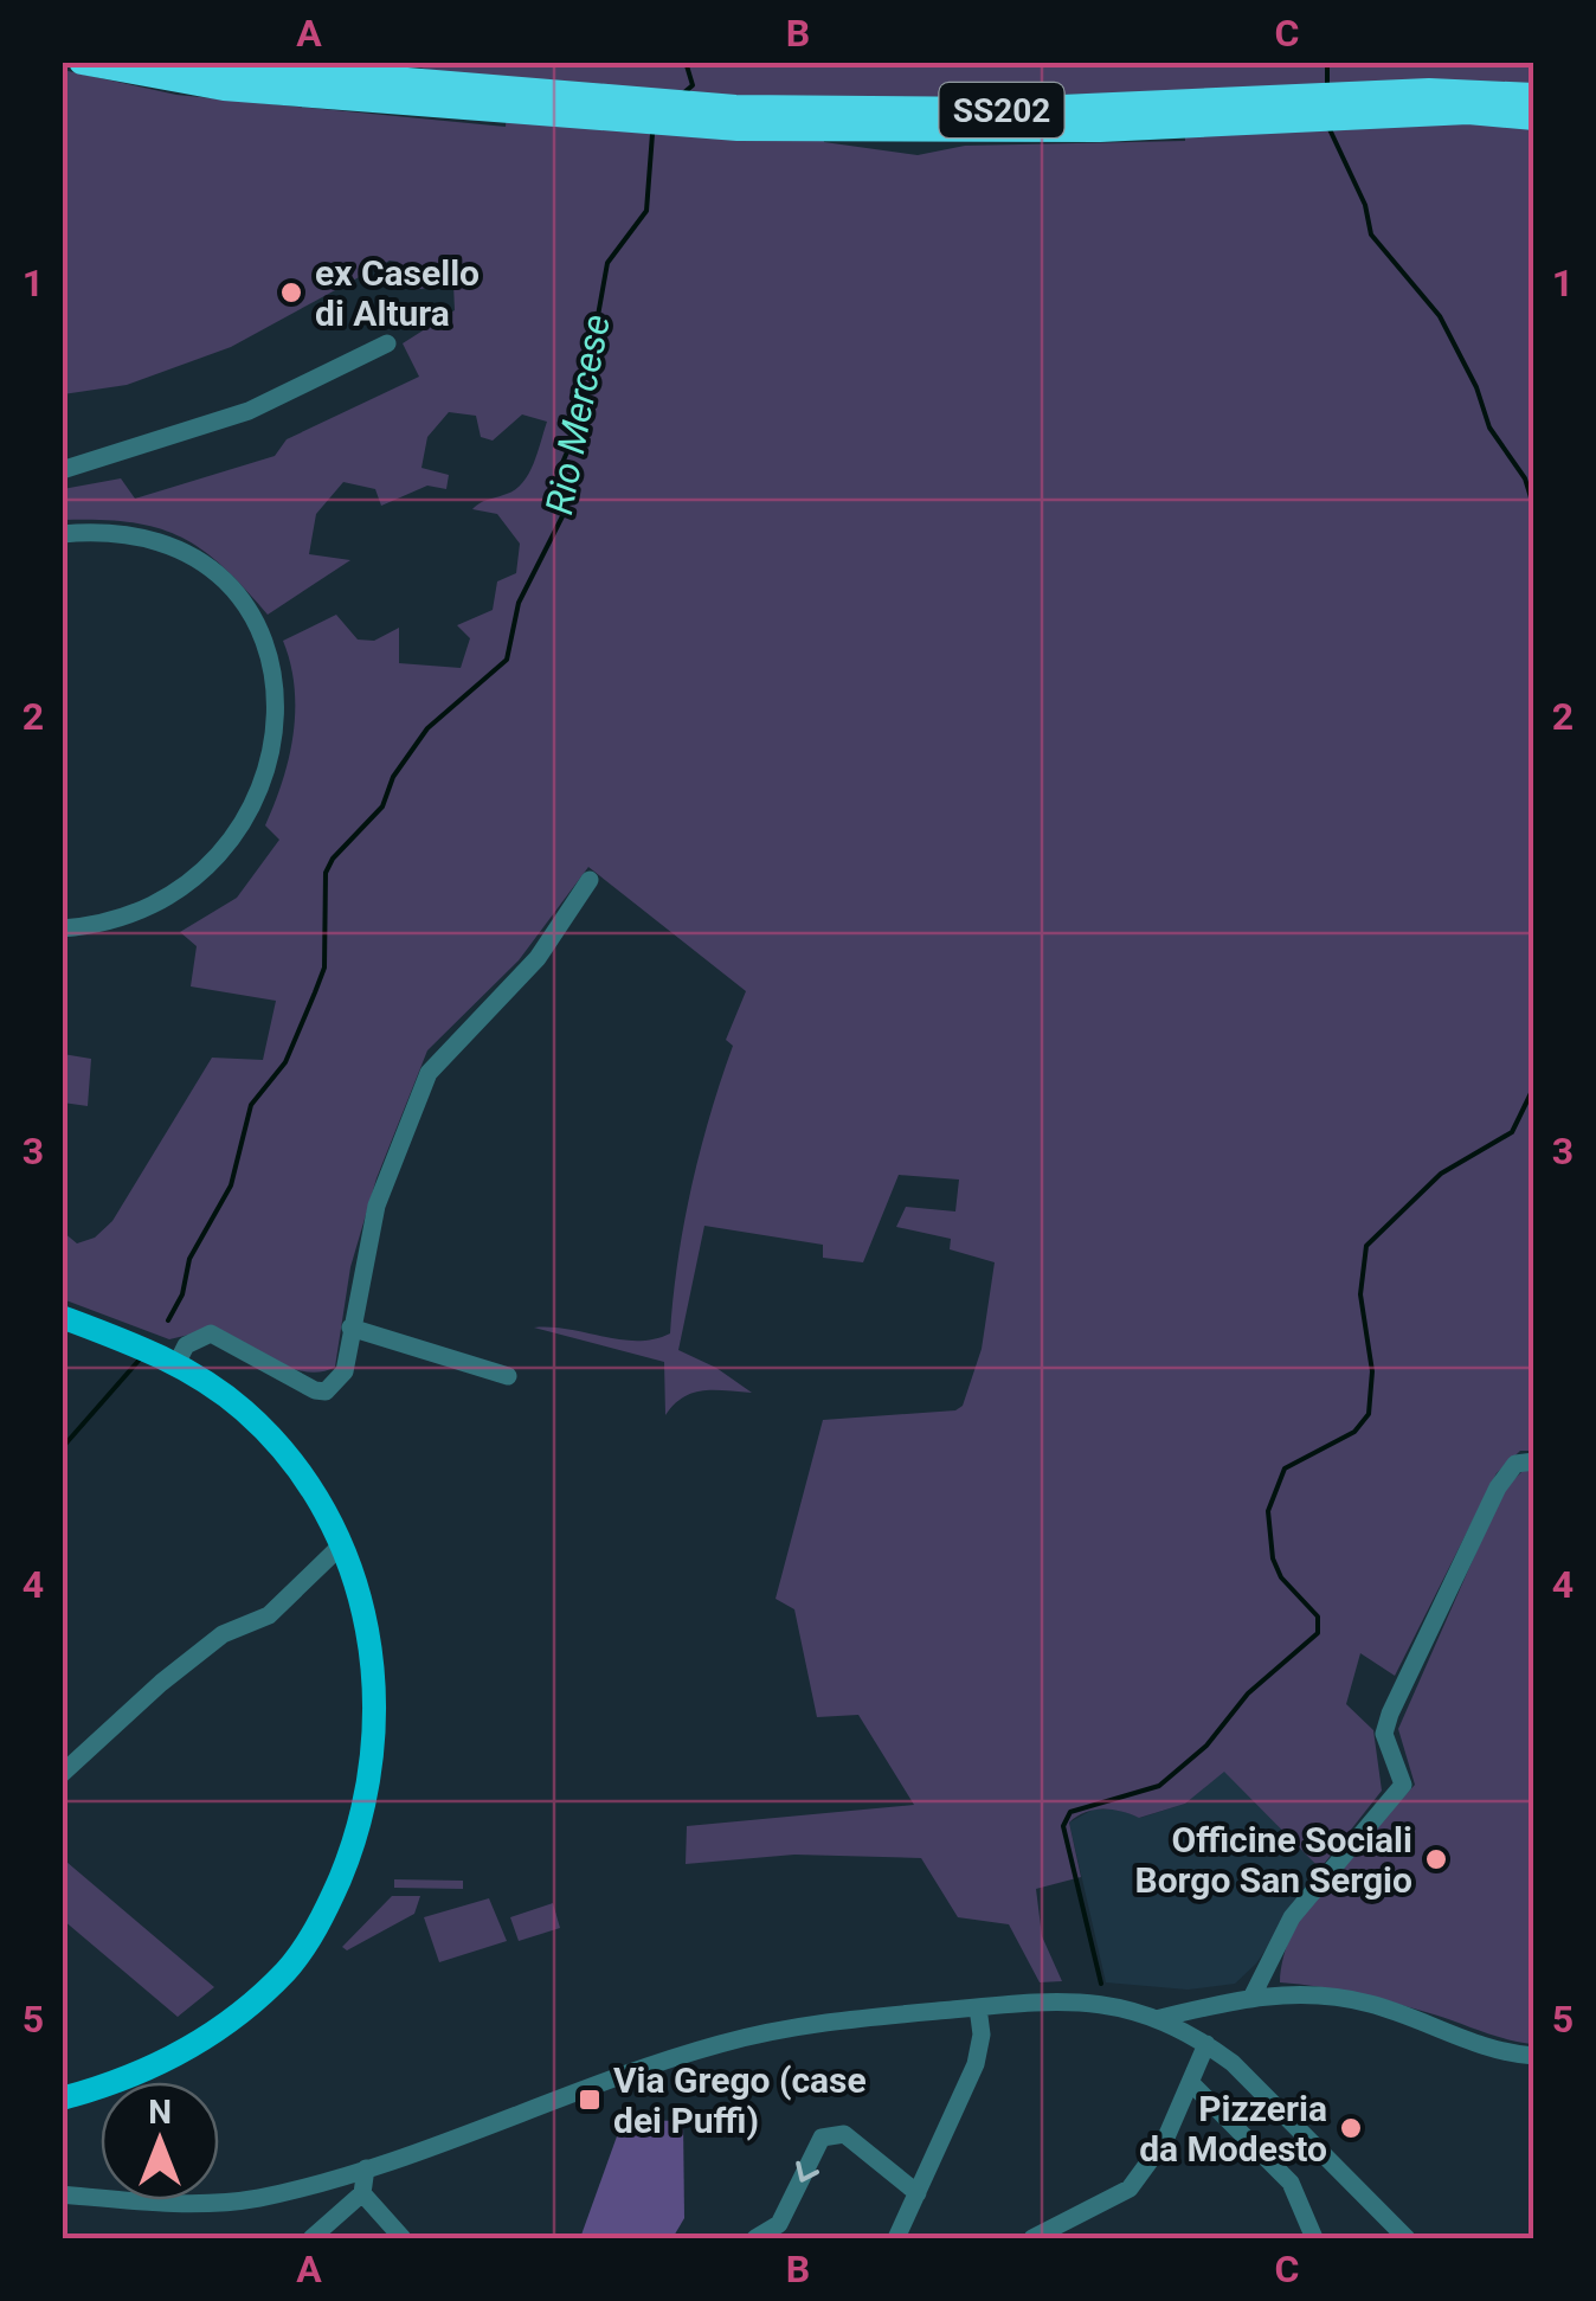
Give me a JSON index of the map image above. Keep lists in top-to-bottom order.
{
  "streets": {
    "highway": ["SS202"]
  },
  "water": ["Rio Mercese"],
  "places": {
    "other": ["ex Casello di Altura", "Officine Sociali Borgo San Sergio", "Pizzeria da Modesto"],
    "transit": ["Via Grego (case dei Puffi)"]
  },
  "north": "top",
  "grid": {
    "columns": ["A", "B", "C"],
    "rows": [
      "1",
      "2",
      "3",
      "4",
      "5"
    ]
  }
}
